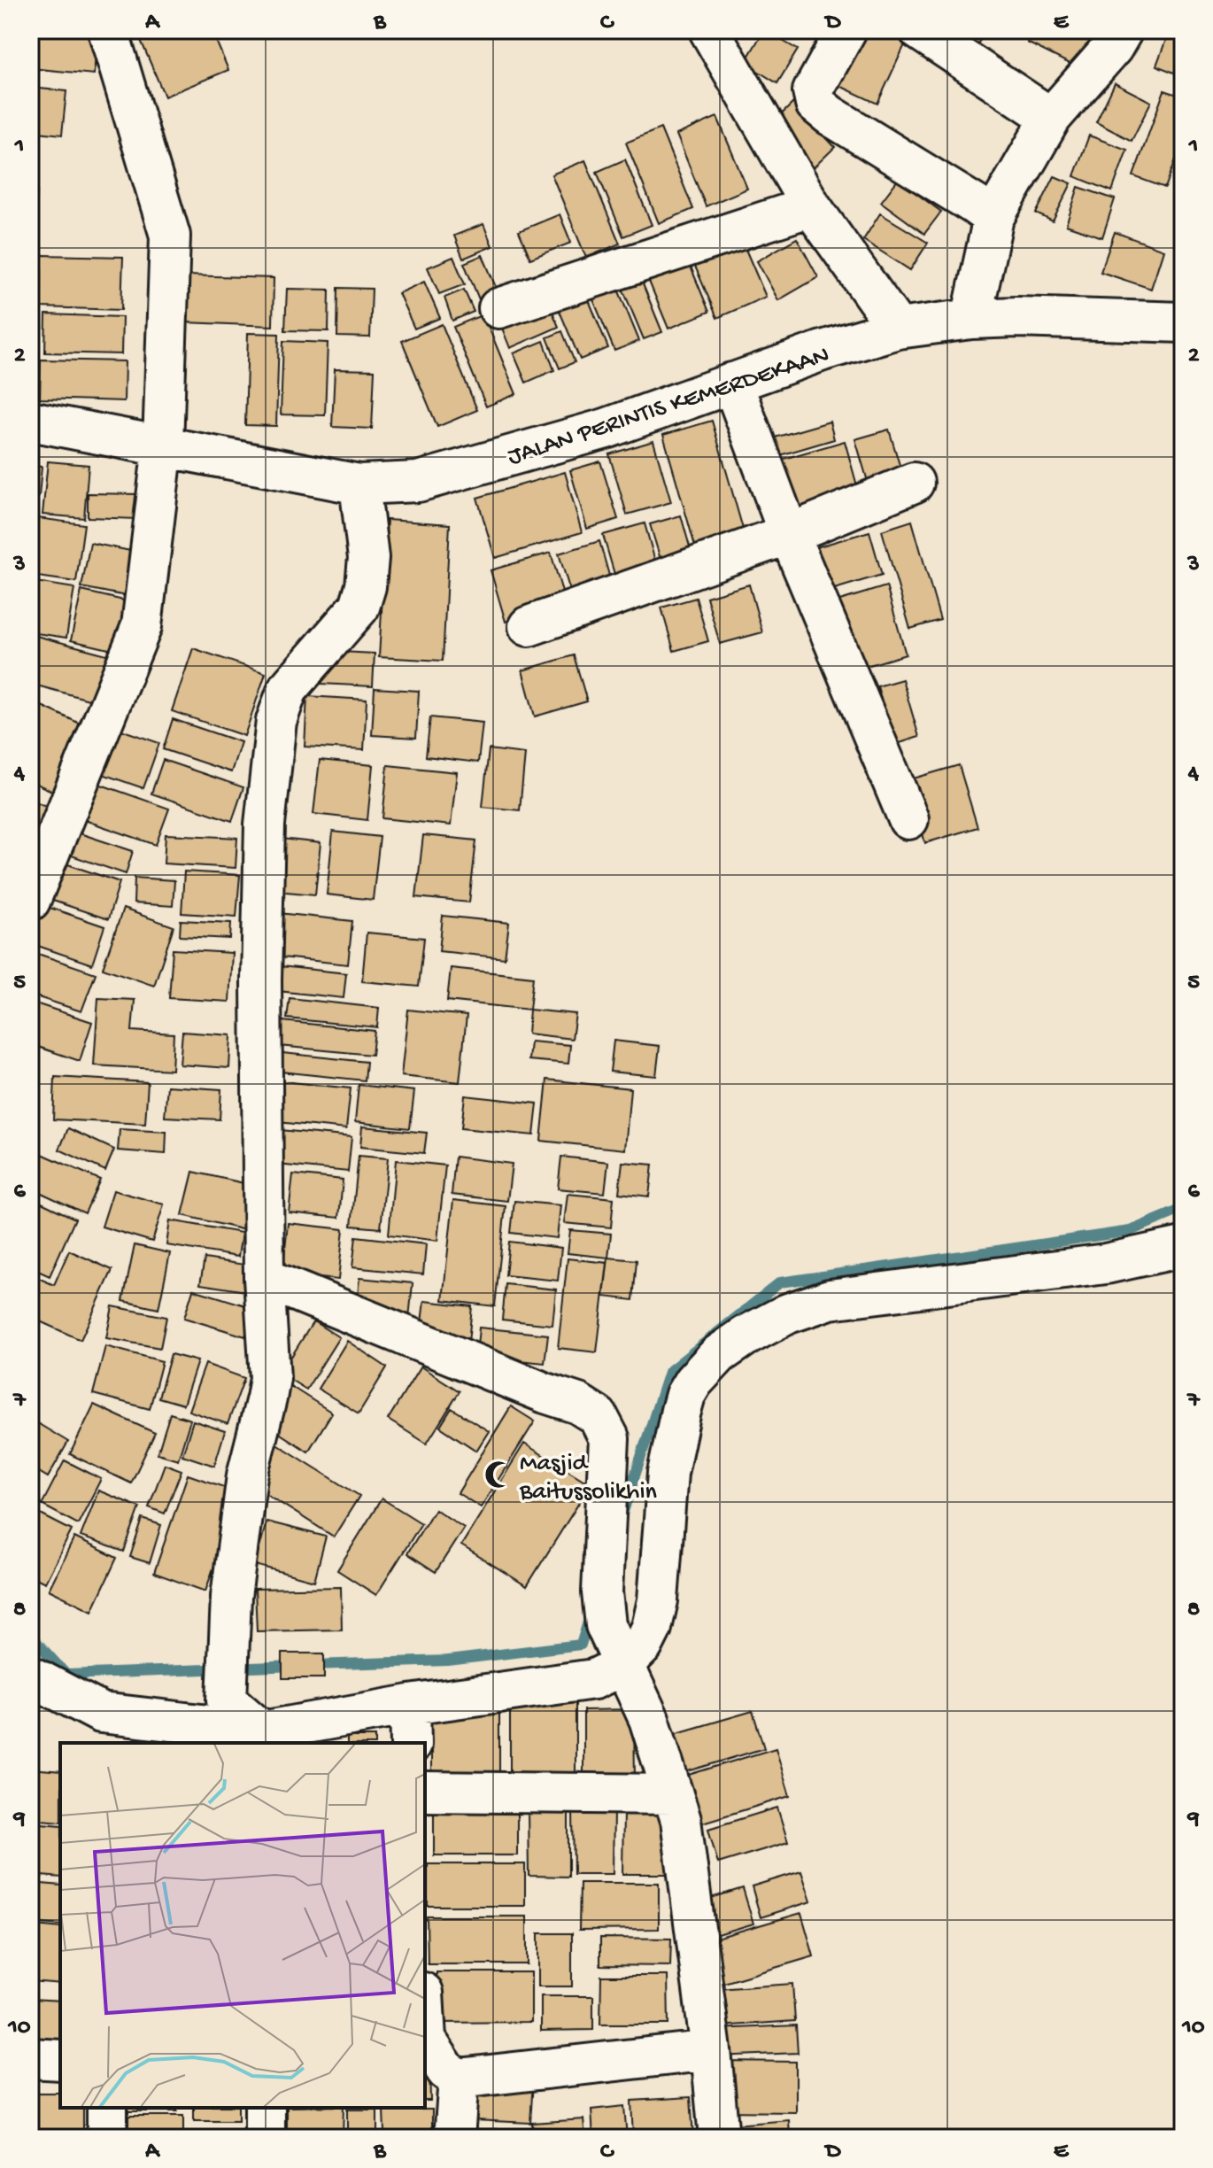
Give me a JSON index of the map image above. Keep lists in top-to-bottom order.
{
  "streets": {
    "street": ["JALAN PERINTIS KEMERDEKAAN"]
  },
  "places": {
    "mosque": ["Masjid Baitussolikhin"]
  },
  "grid": {
    "columns": [
      "A",
      "B",
      "C",
      "D",
      "E"
    ],
    "rows": [
      "1",
      "2",
      "3",
      "4",
      "5",
      "6",
      "7",
      "8",
      "9",
      "10"
    ]
  }
}
